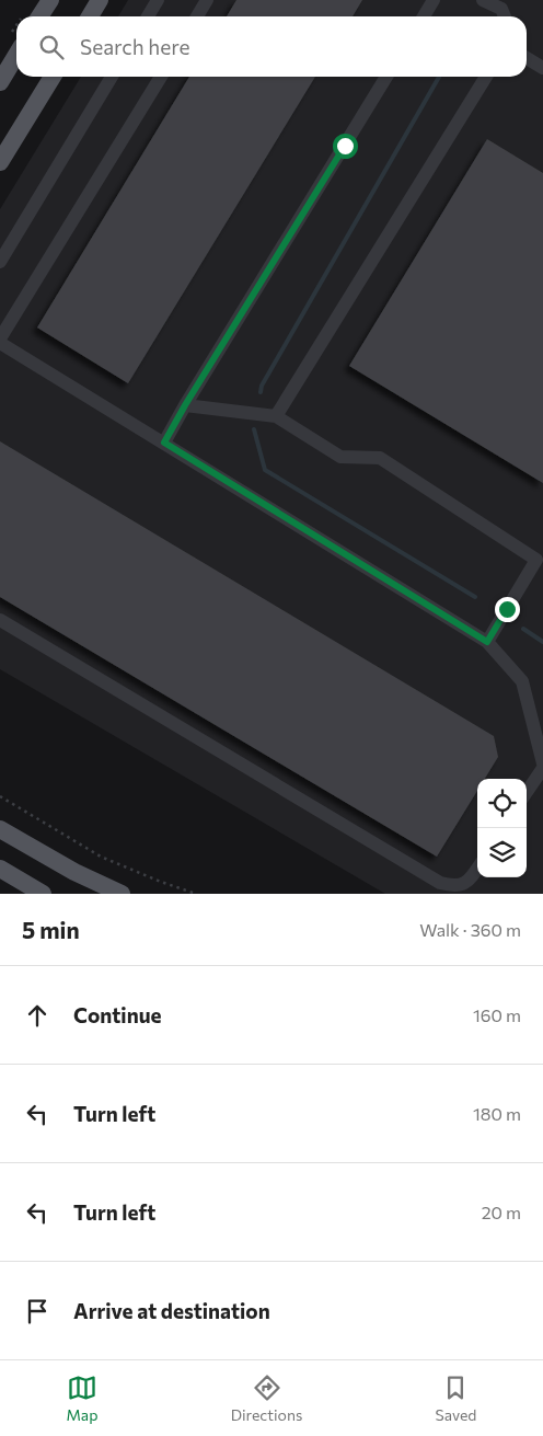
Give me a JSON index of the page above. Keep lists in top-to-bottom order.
{
  "page": {
    "search": "Search here",
    "heading": ["5 min", "Walk · 360 m"],
    "list": [
      ["Continue", "160 m"],
      ["Turn left", "180 m"],
      ["Turn left", "20 m"],
      "Arrive at destination"
    ],
    "nav": ["Map", "Directions", "Saved"]
  }
}
